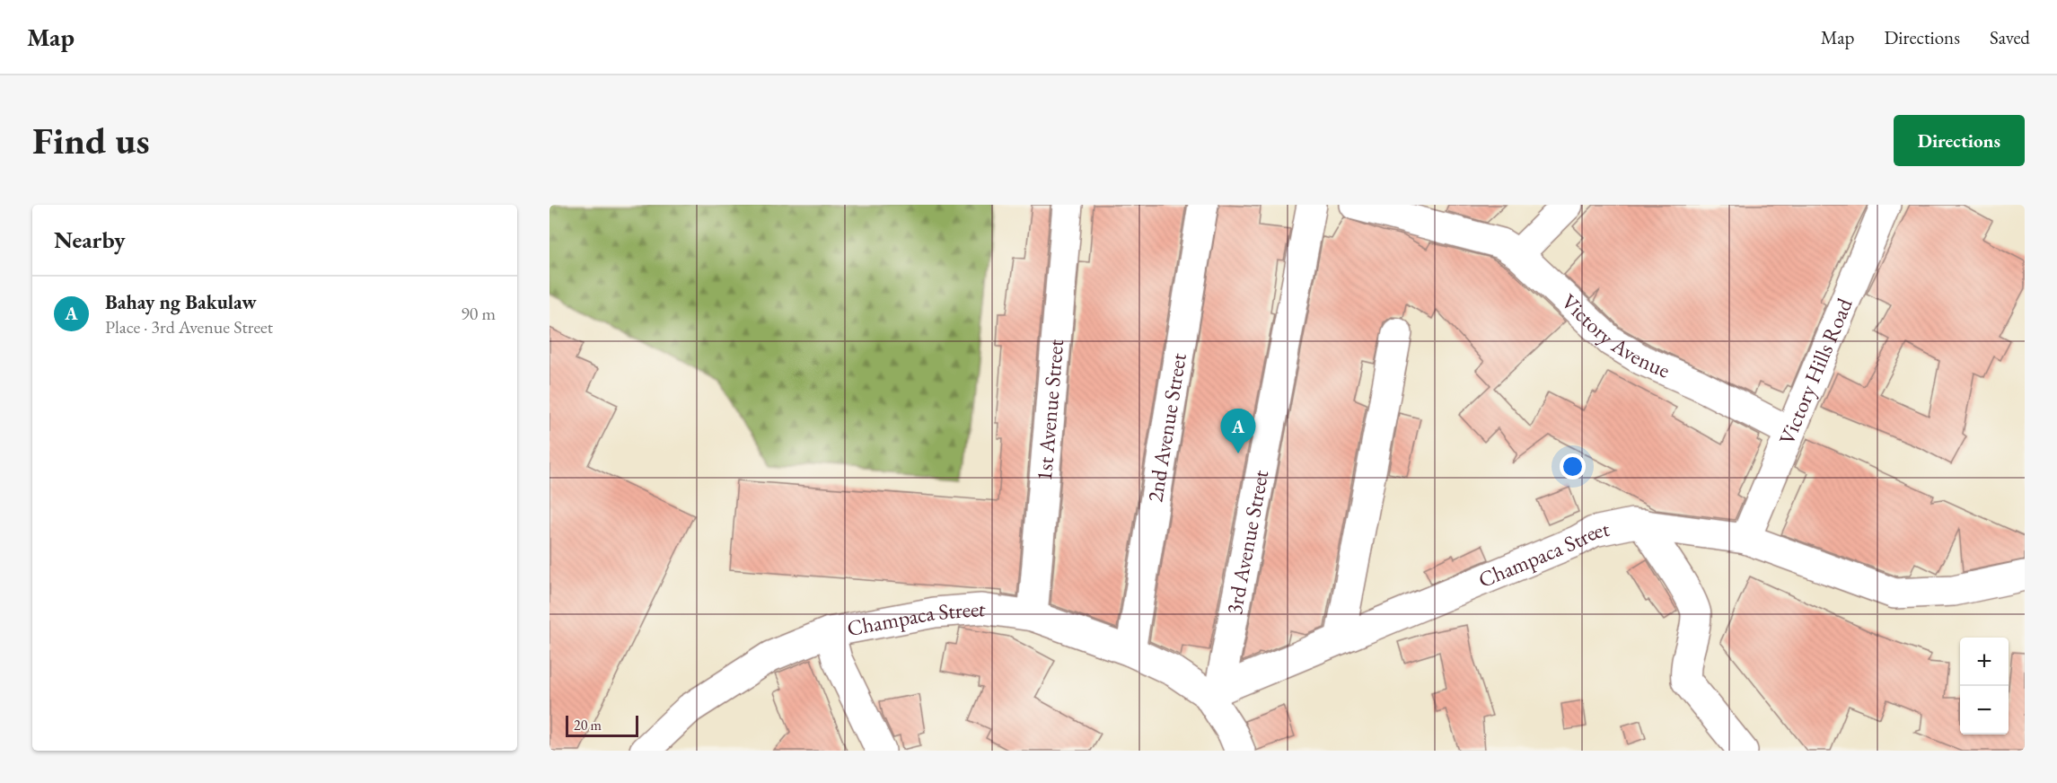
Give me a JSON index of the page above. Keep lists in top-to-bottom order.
{
  "streets": {
    "street": [
      "Victory Avenue",
      "Victory Hills Road",
      "1st Avenue Street",
      "2nd Avenue Street",
      "3rd Avenue Street",
      "Champaca Street"
    ]
  },
  "crossings": [
    ["Victory Avenue", "Victory Hills Road"],
    ["Victory Hills Road", "Champaca Street"],
    ["1st Avenue Street", "Champaca Street"],
    ["2nd Avenue Street", "Champaca Street"],
    ["3rd Avenue Street", "Champaca Street"]
  ],
  "scale_bar": "20 m",
  "page": {
    "header": "Map",
    "nav": ["Map", "Directions", "Saved"],
    "buttons": "Directions",
    "title": "Find us",
    "heading": "Nearby",
    "list": [
      {
        "mark": "A",
        "name": "Bahay ng Bakulaw",
        "note": "Place · 3rd Avenue Street",
        "value": "90 m"
      }
    ],
    "pins": "A",
    "map_buttons": ["+", "−"],
    "scale": "20 m"
  }
}
